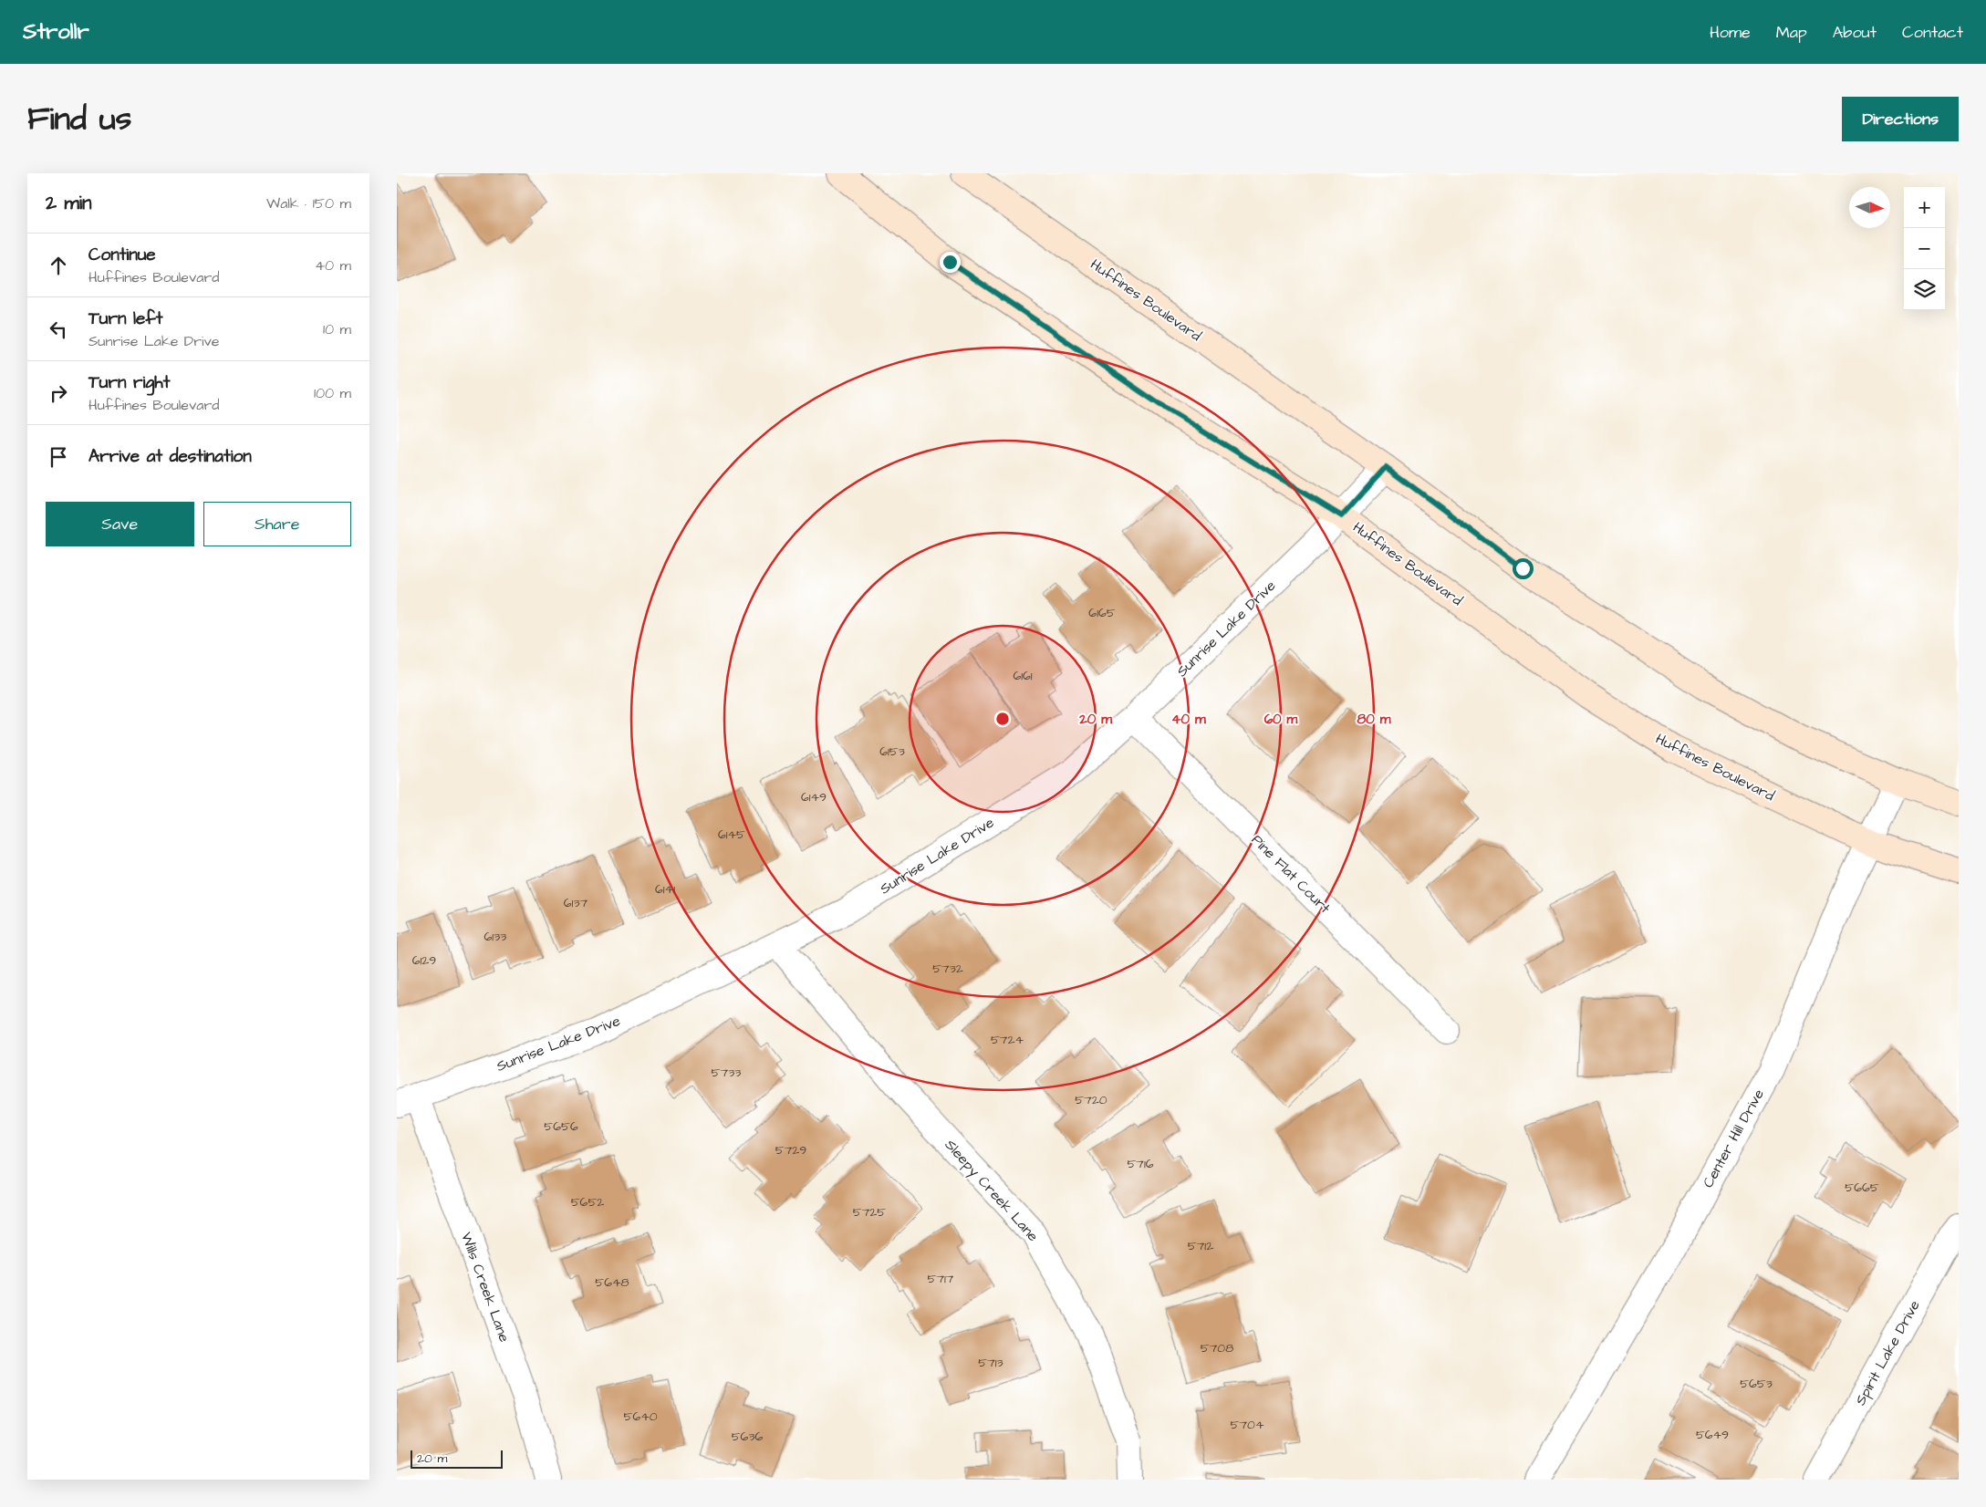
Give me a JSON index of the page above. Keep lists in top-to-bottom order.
{
  "streets": {
    "main road": ["Huffines Boulevard"],
    "street": [
      "Sunrise Lake Drive",
      "Pine Flat Court",
      "Center Hill Drive",
      "Sleepy Creek Lane",
      "Wills Creek Lane",
      "Spirit Lake Drive"
    ]
  },
  "crossings": [
    ["Huffines Boulevard", "Sunrise Lake Drive"],
    ["Huffines Boulevard", "Center Hill Drive"],
    ["Sunrise Lake Drive", "Pine Flat Court"],
    ["Sunrise Lake Drive", "Sleepy Creek Lane"],
    ["Sunrise Lake Drive", "Wills Creek Lane"]
  ],
  "house_numbers": [
    "6165",
    "6161",
    "6153",
    "6149",
    "6145",
    "6141",
    "6137",
    "6133",
    "6129",
    "5732",
    "5724",
    "5733",
    "5720",
    "5656",
    "5729",
    "5716",
    "5665",
    "5652",
    "5725",
    "5712",
    "5717",
    "5648",
    "5708",
    "5713",
    "5653",
    "5640",
    "5704",
    "5649",
    "5636"
  ],
  "scale_bar": "20 m",
  "north": "right",
  "page": {
    "header": "Strollr",
    "nav": [
      "Home",
      "Map",
      "About",
      "Contact"
    ],
    "title": "Find us",
    "buttons": [
      "Directions",
      ["Save", "Share"]
    ],
    "heading": ["2 min", "Walk · 150 m"],
    "map_buttons": ["+", "−"],
    "list": [
      ["Continue", "Huffines Boulevard", "40 m"],
      ["Turn left", "Sunrise Lake Drive", "10 m"],
      ["Turn right", "Huffines Boulevard", "100 m"],
      "Arrive at destination"
    ],
    "scale": "20 m"
  },
  "rings": [
    "20 m",
    "40 m",
    "60 m",
    "80 m"
  ]
}
